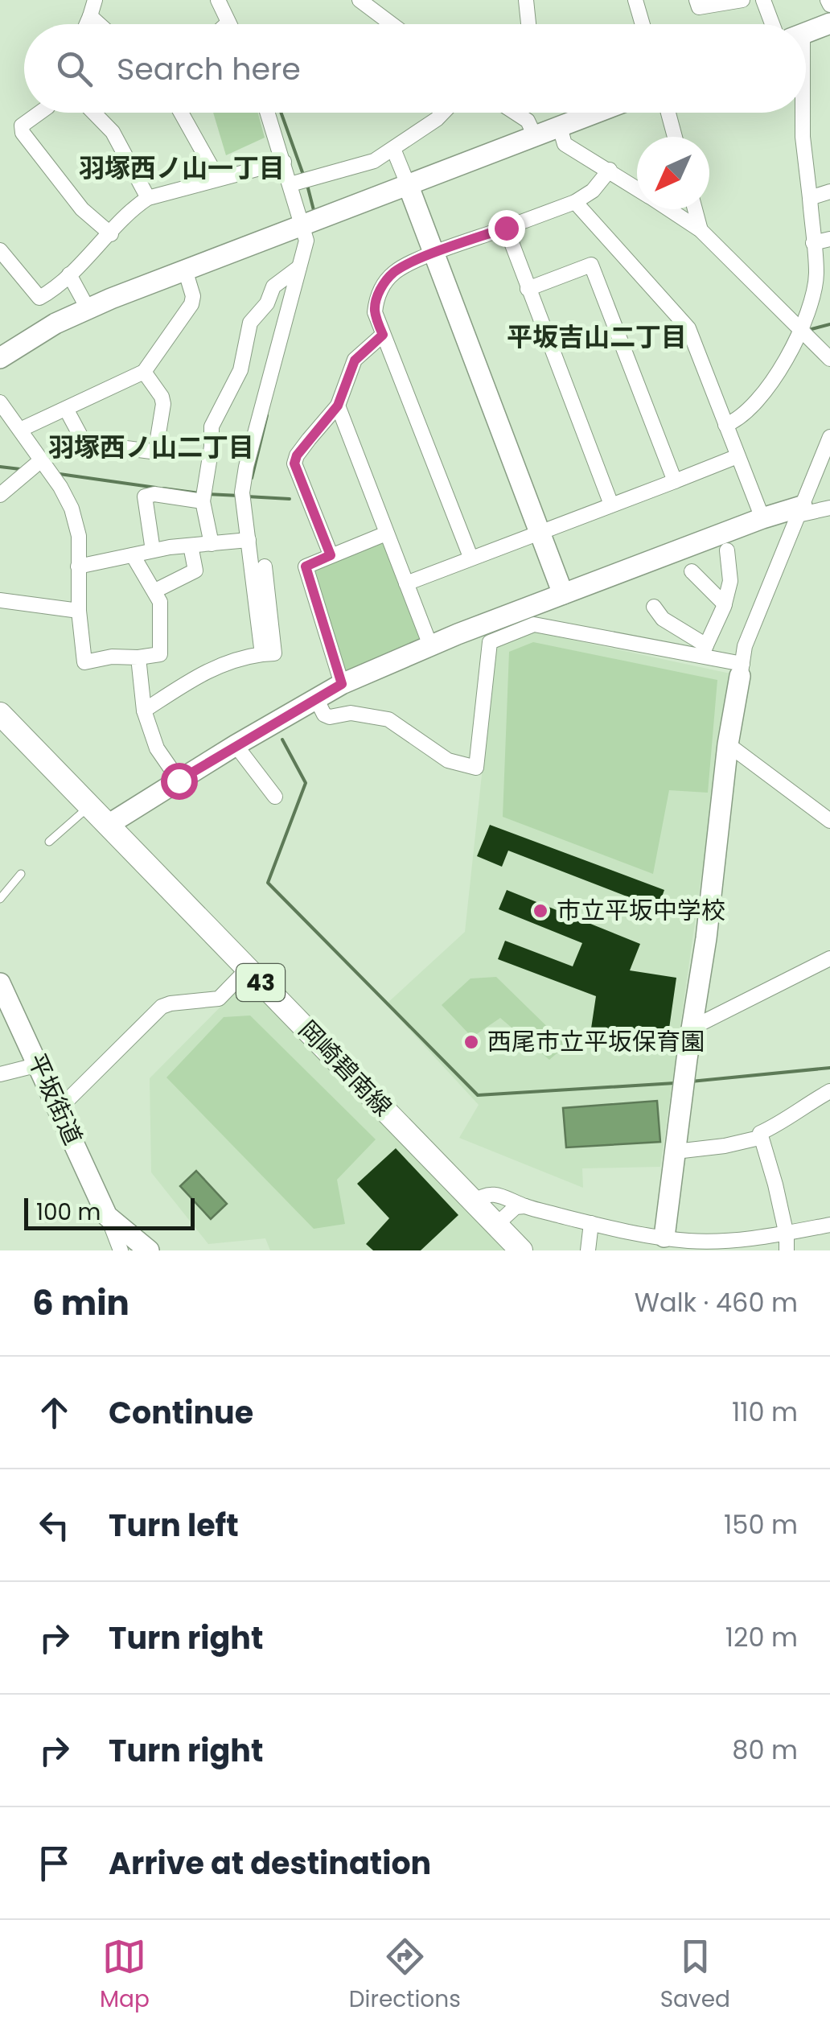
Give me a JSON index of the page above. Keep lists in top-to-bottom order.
{
  "streets": {
    "main road": ["43", "岡崎碧南線"],
    "street": ["平坂街道"]
  },
  "districts": ["羽塚西ノ山一丁目", "平坂吉山二丁目", "羽塚西ノ山二丁目"],
  "places": ["市立平坂中学校", "西尾市立平坂保育園"],
  "scale_bar": "100 m",
  "north": "bottom left",
  "page": {
    "search": "Search here",
    "scale": "100 m",
    "heading": ["6 min", "Walk · 460 m"],
    "list": [
      ["Continue", "110 m"],
      ["Turn left", "150 m"],
      ["Turn right", "120 m"],
      ["Turn right", "80 m"],
      "Arrive at destination"
    ],
    "nav": ["Map", "Directions", "Saved"]
  }
}
